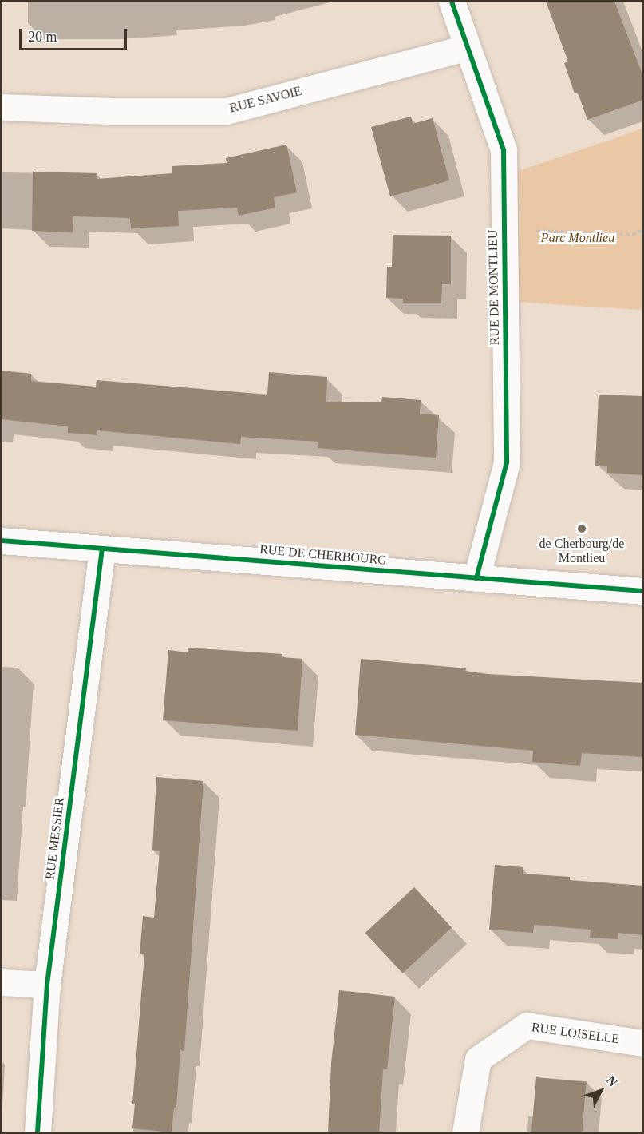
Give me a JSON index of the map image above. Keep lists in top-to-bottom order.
{
  "streets": {
    "street": [
      "RUE SAVOIE",
      "RUE DE MONTLIEU",
      "RUE DE CHERBOURG",
      "RUE MESSIER",
      "RUE LOISELLE"
    ]
  },
  "crossings": [
    ["RUE SAVOIE", "RUE DE MONTLIEU"],
    ["RUE DE MONTLIEU", "RUE DE CHERBOURG"],
    ["RUE DE CHERBOURG", "RUE MESSIER"]
  ],
  "parks": ["Parc Montlieu"],
  "places": ["de Cherbourg/de Montlieu"],
  "scale_bar": "20 m",
  "north": "top right"
}
